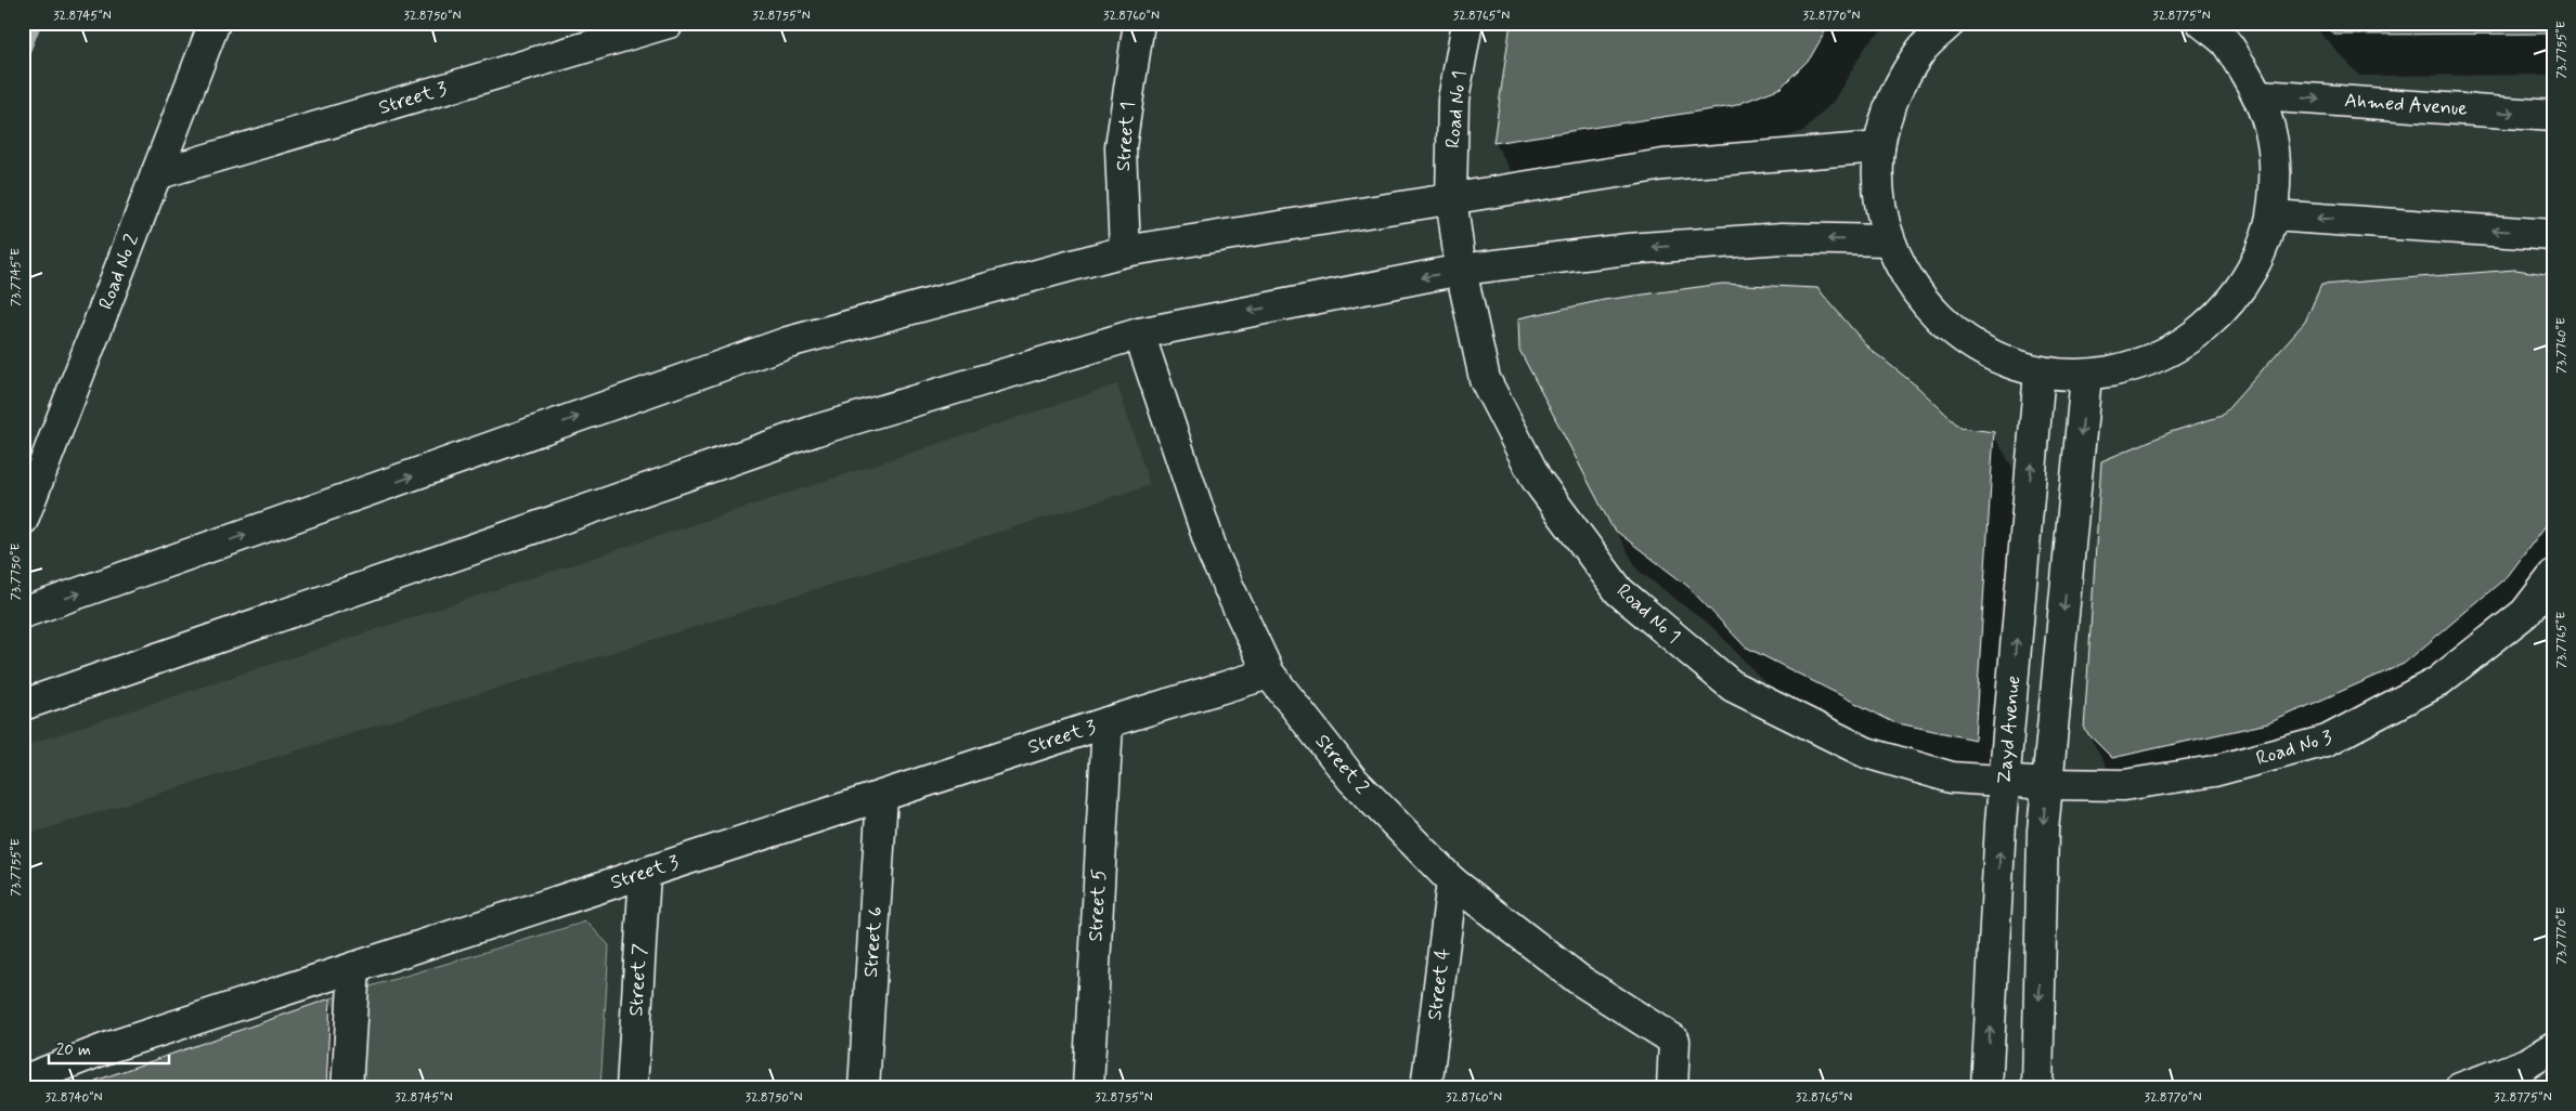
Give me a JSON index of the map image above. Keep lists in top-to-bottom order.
{
  "streets": {
    "street": [
      "Street 3",
      "Ahmed Avenue",
      "Road No 1",
      "Street 1",
      "Road No 2",
      "Zayd Avenue",
      "Road No 3",
      "Street 2",
      "Street 5",
      "Street 6",
      "Street 7",
      "Street 4"
    ]
  },
  "crossings": [
    ["Street 3", "Road No 2"],
    ["Street 3", "Street 2"],
    ["Street 3", "Street 5"],
    ["Street 3", "Street 6"],
    ["Street 3", "Street 7"],
    ["Road No 1", "Zayd Avenue"],
    ["Road No 1", "Road No 3"],
    ["Street 2", "Street 4"]
  ],
  "scale_bar": "20 m",
  "coordinates": [
    "32.8745°N",
    "32.8750°N",
    "32.8755°N",
    "32.8760°N",
    "32.8765°N",
    "32.8770°N",
    "32.8775°N",
    "73.7755°E",
    "73.7745°E",
    "73.7760°E",
    "73.7750°E",
    "73.7765°E",
    "73.7770°E",
    "32.8740°N"
  ]
}
